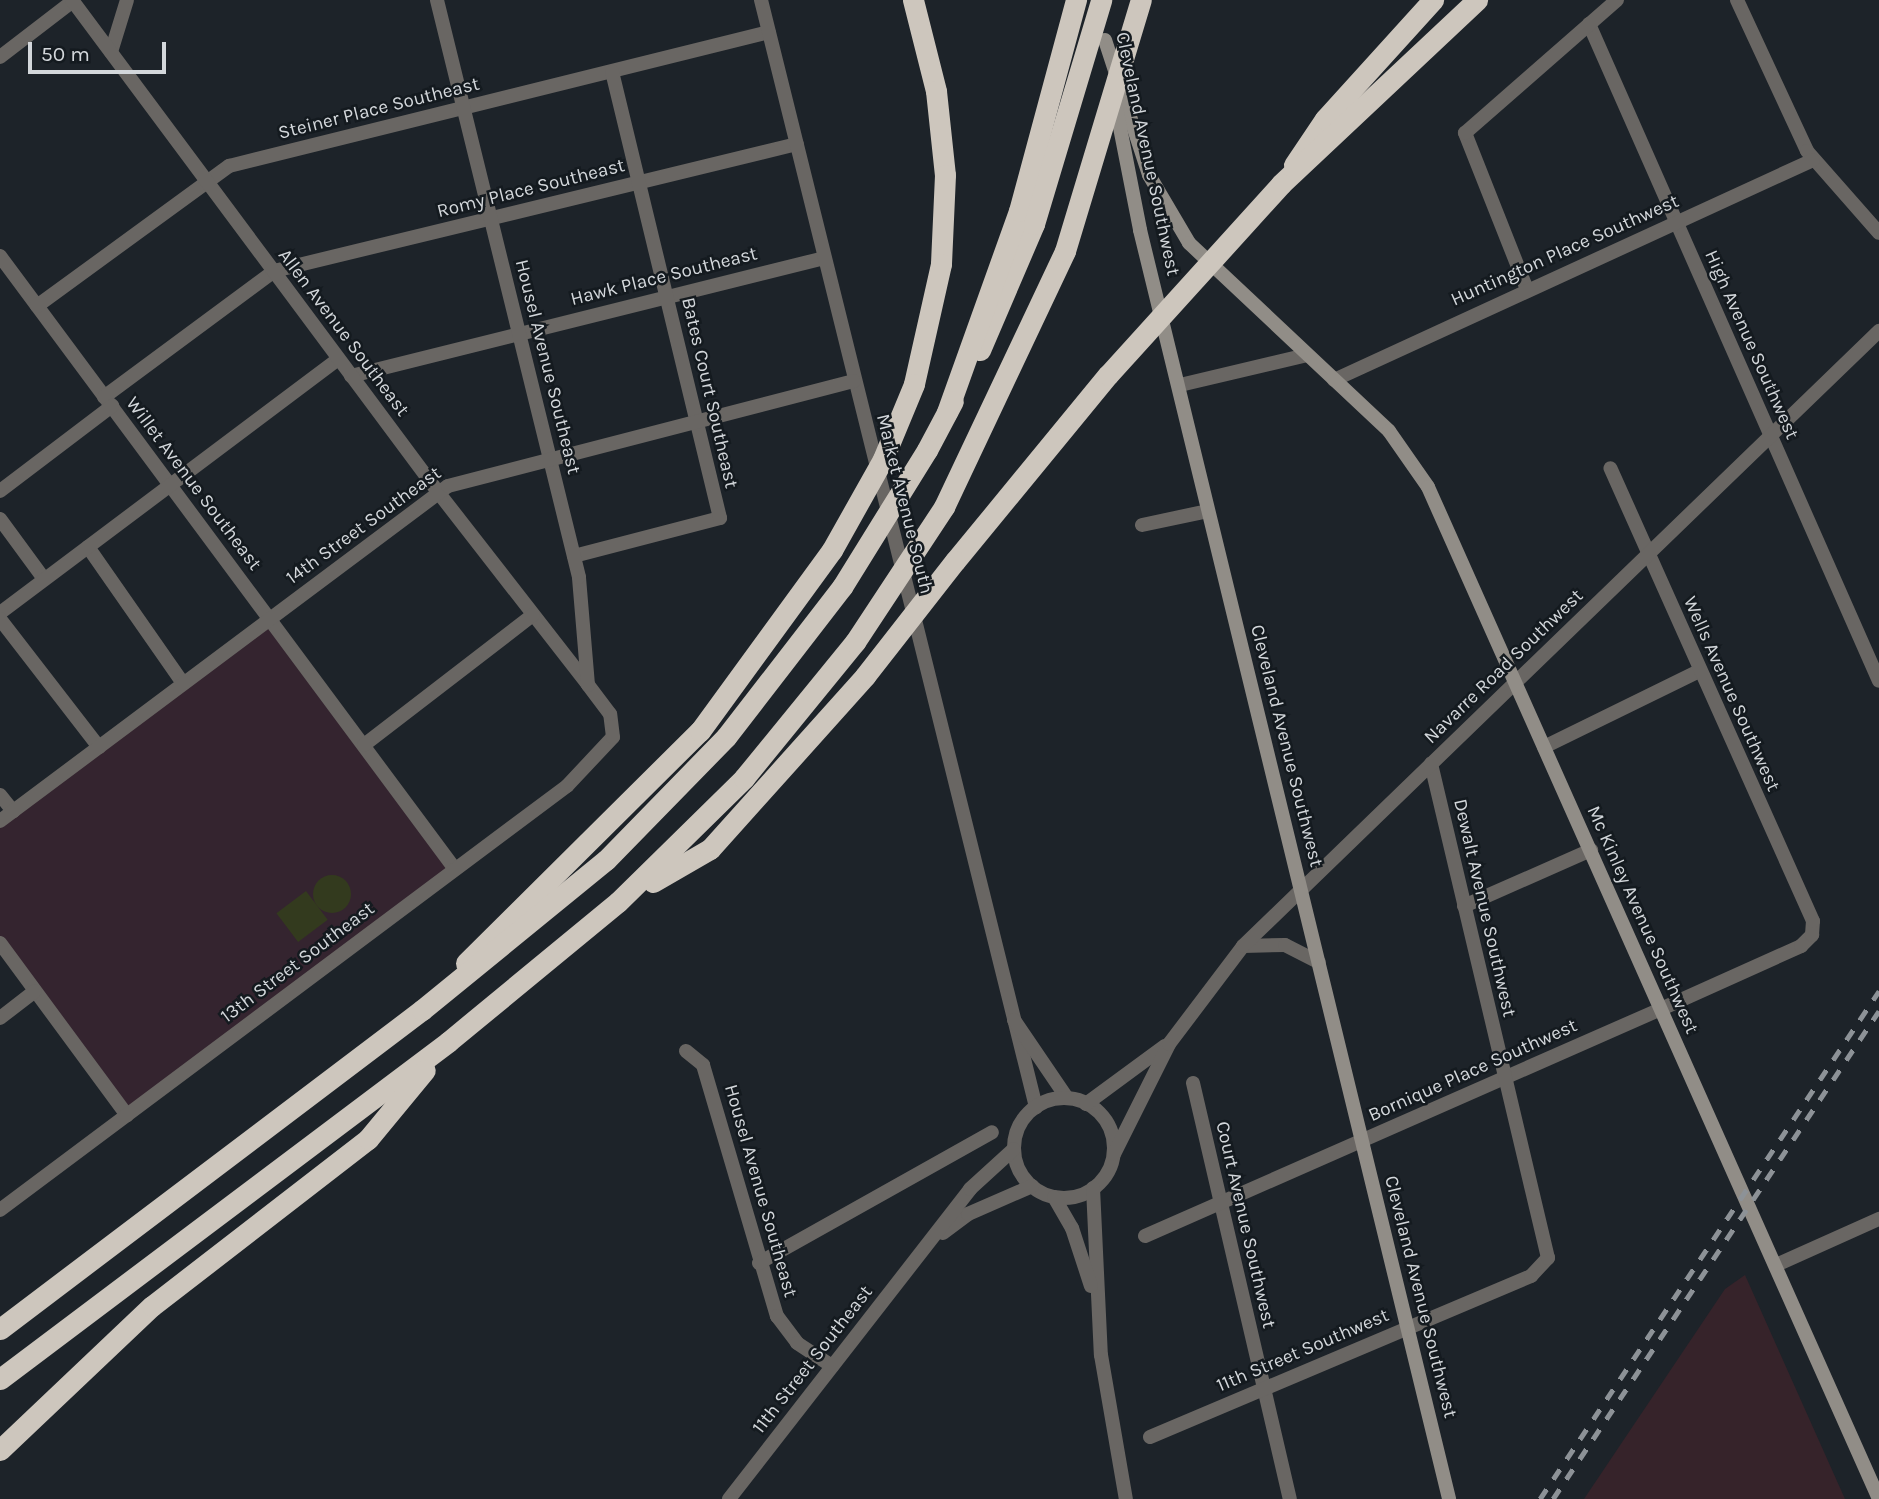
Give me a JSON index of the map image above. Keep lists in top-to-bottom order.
{
  "streets": {
    "main road": ["Cleveland Avenue Southwest", "Mc Kinley Avenue Southwest"],
    "street": [
      "Steiner Place Southeast",
      "Romy Place Southeast",
      "Huntington Place Southwest",
      "Hawk Place Southeast",
      "Allen Avenue Southeast",
      "High Avenue Southwest",
      "Housel Avenue Southeast",
      "Bates Court Southeast",
      "Willet Avenue Southeast",
      "Market Avenue South",
      "14th Street Southeast",
      "Navarre Road Southwest",
      "Wells Avenue Southwest",
      "Dewalt Avenue Southwest",
      "13th Street Southeast",
      "Bornique Place Southwest",
      "Court Avenue Southwest",
      "11th Street Southwest",
      "11th Street Southeast"
    ]
  },
  "crossings": [
    ["Steiner Place Southeast", "Allen Avenue Southeast"],
    ["Steiner Place Southeast", "Housel Avenue Southeast"],
    ["Steiner Place Southeast", "Bates Court Southeast"],
    ["Steiner Place Southeast", "Willet Avenue Southeast"],
    ["Steiner Place Southeast", "Market Avenue South"],
    ["Cleveland Avenue Southwest", "Navarre Road Southwest"],
    ["Cleveland Avenue Southwest", "Mc Kinley Avenue Southwest"],
    ["Cleveland Avenue Southwest", "Bornique Place Southwest"],
    ["Cleveland Avenue Southwest", "11th Street Southwest"],
    ["Romy Place Southeast", "Allen Avenue Southeast"],
    ["Romy Place Southeast", "Housel Avenue Southeast"],
    ["Romy Place Southeast", "Bates Court Southeast"],
    ["Romy Place Southeast", "Market Avenue South"],
    ["Huntington Place Southwest", "High Avenue Southwest"],
    ["Huntington Place Southwest", "Mc Kinley Avenue Southwest"],
    ["Hawk Place Southeast", "Allen Avenue Southeast"],
    ["Hawk Place Southeast", "Housel Avenue Southeast"],
    ["Hawk Place Southeast", "Bates Court Southeast"],
    ["Hawk Place Southeast", "Market Avenue South"],
    ["Allen Avenue Southeast", "Housel Avenue Southeast"],
    ["Allen Avenue Southeast", "14th Street Southeast"],
    ["Allen Avenue Southeast", "13th Street Southeast"],
    ["High Avenue Southwest", "Navarre Road Southwest"],
    ["Housel Avenue Southeast", "Bates Court Southeast"],
    ["Housel Avenue Southeast", "14th Street Southeast"],
    ["Housel Avenue Southeast", "13th Street Southeast"],
    ["Housel Avenue Southeast", "11th Street Southeast"],
    ["Bates Court Southeast", "14th Street Southeast"],
    ["Willet Avenue Southeast", "14th Street Southeast"],
    ["Willet Avenue Southeast", "13th Street Southeast"],
    ["Market Avenue South", "14th Street Southeast"],
    ["Market Avenue South", "Navarre Road Southwest"],
    ["Market Avenue South", "11th Street Southeast"],
    ["Navarre Road Southwest", "Wells Avenue Southwest"],
    ["Navarre Road Southwest", "Dewalt Avenue Southwest"],
    ["Navarre Road Southwest", "Mc Kinley Avenue Southwest"],
    ["Navarre Road Southwest", "11th Street Southeast"],
    ["Wells Avenue Southwest", "Bornique Place Southwest"],
    ["Dewalt Avenue Southwest", "Bornique Place Southwest"],
    ["Dewalt Avenue Southwest", "11th Street Southwest"],
    ["Mc Kinley Avenue Southwest", "Bornique Place Southwest"],
    ["Bornique Place Southwest", "Court Avenue Southwest"],
    ["Court Avenue Southwest", "11th Street Southwest"]
  ],
  "scale_bar": "50 m"
}
